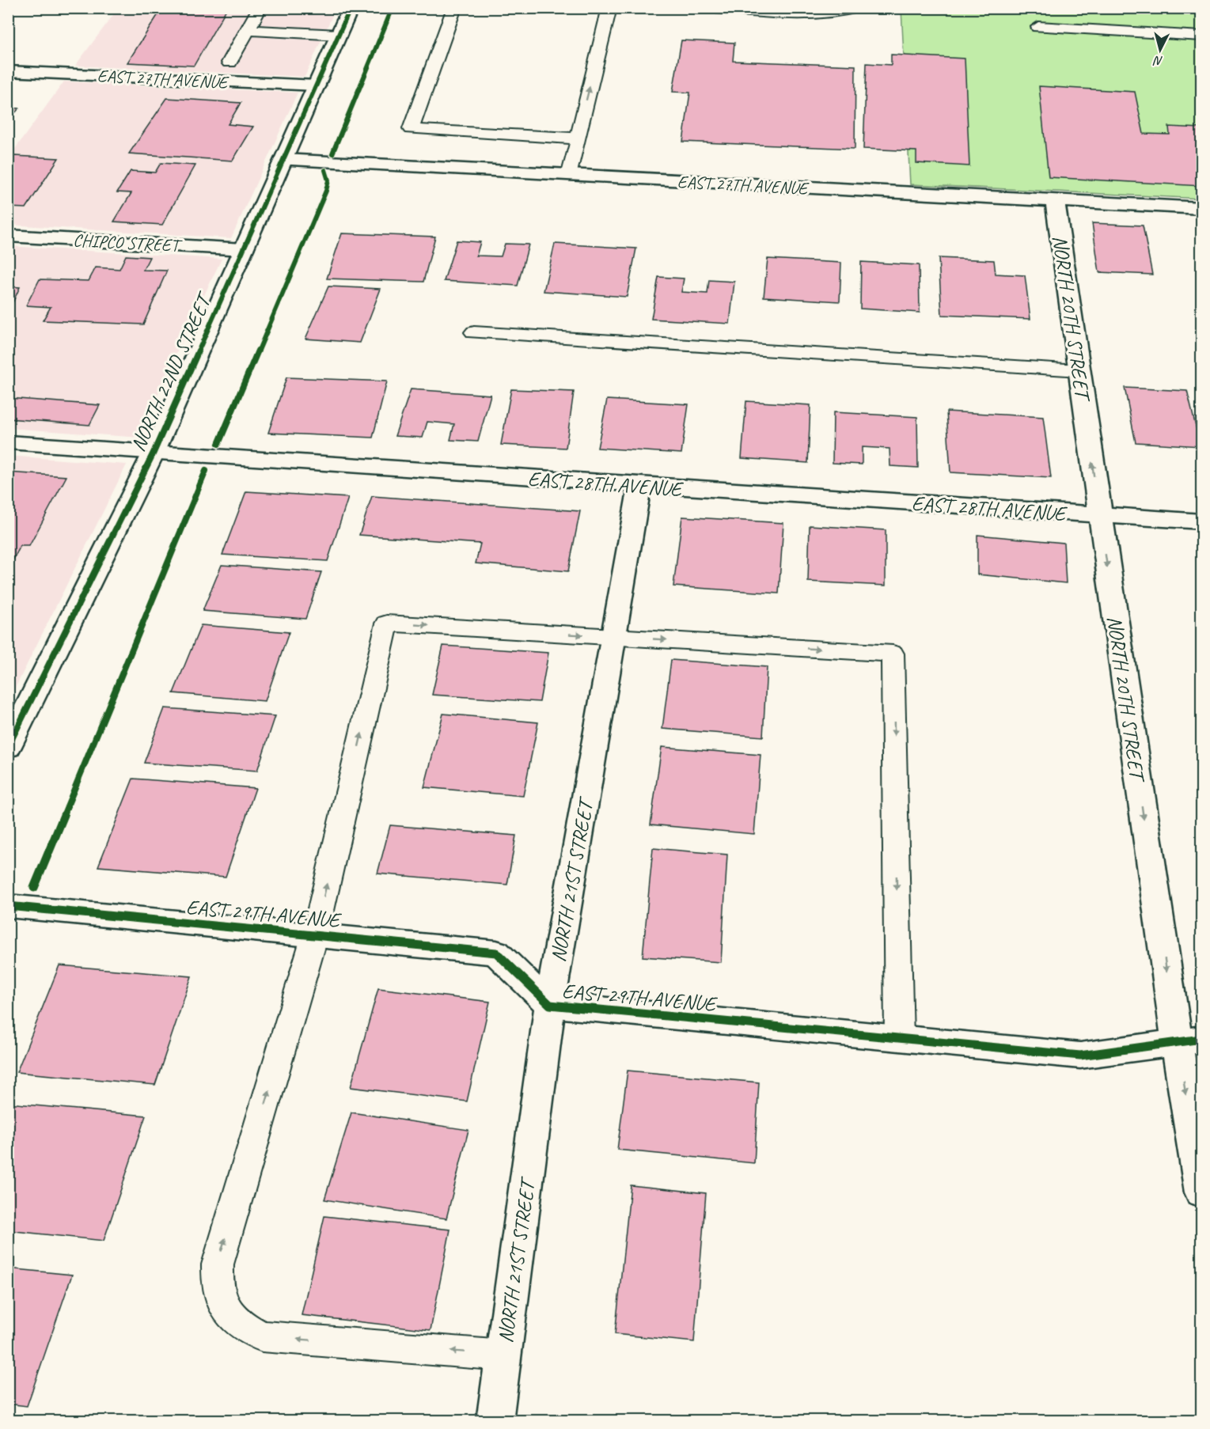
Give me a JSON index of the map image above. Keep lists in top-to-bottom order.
{
  "streets": {
    "street": [
      "EAST 27TH AVENUE",
      "CHIPCO STREET",
      "NORTH 20TH STREET",
      "NORTH 22ND STREET",
      "EAST 28TH AVENUE",
      "NORTH 21ST STREET",
      "EAST 29TH AVENUE"
    ]
  },
  "crossings": [
    ["EAST 27TH AVENUE", "NORTH 20TH STREET"],
    ["EAST 27TH AVENUE", "NORTH 22ND STREET"],
    ["CHIPCO STREET", "NORTH 22ND STREET"],
    ["NORTH 20TH STREET", "EAST 28TH AVENUE"],
    ["NORTH 20TH STREET", "EAST 29TH AVENUE"],
    ["NORTH 22ND STREET", "EAST 28TH AVENUE"],
    ["EAST 28TH AVENUE", "NORTH 21ST STREET"],
    ["NORTH 21ST STREET", "EAST 29TH AVENUE"]
  ],
  "north": "bottom"
}
